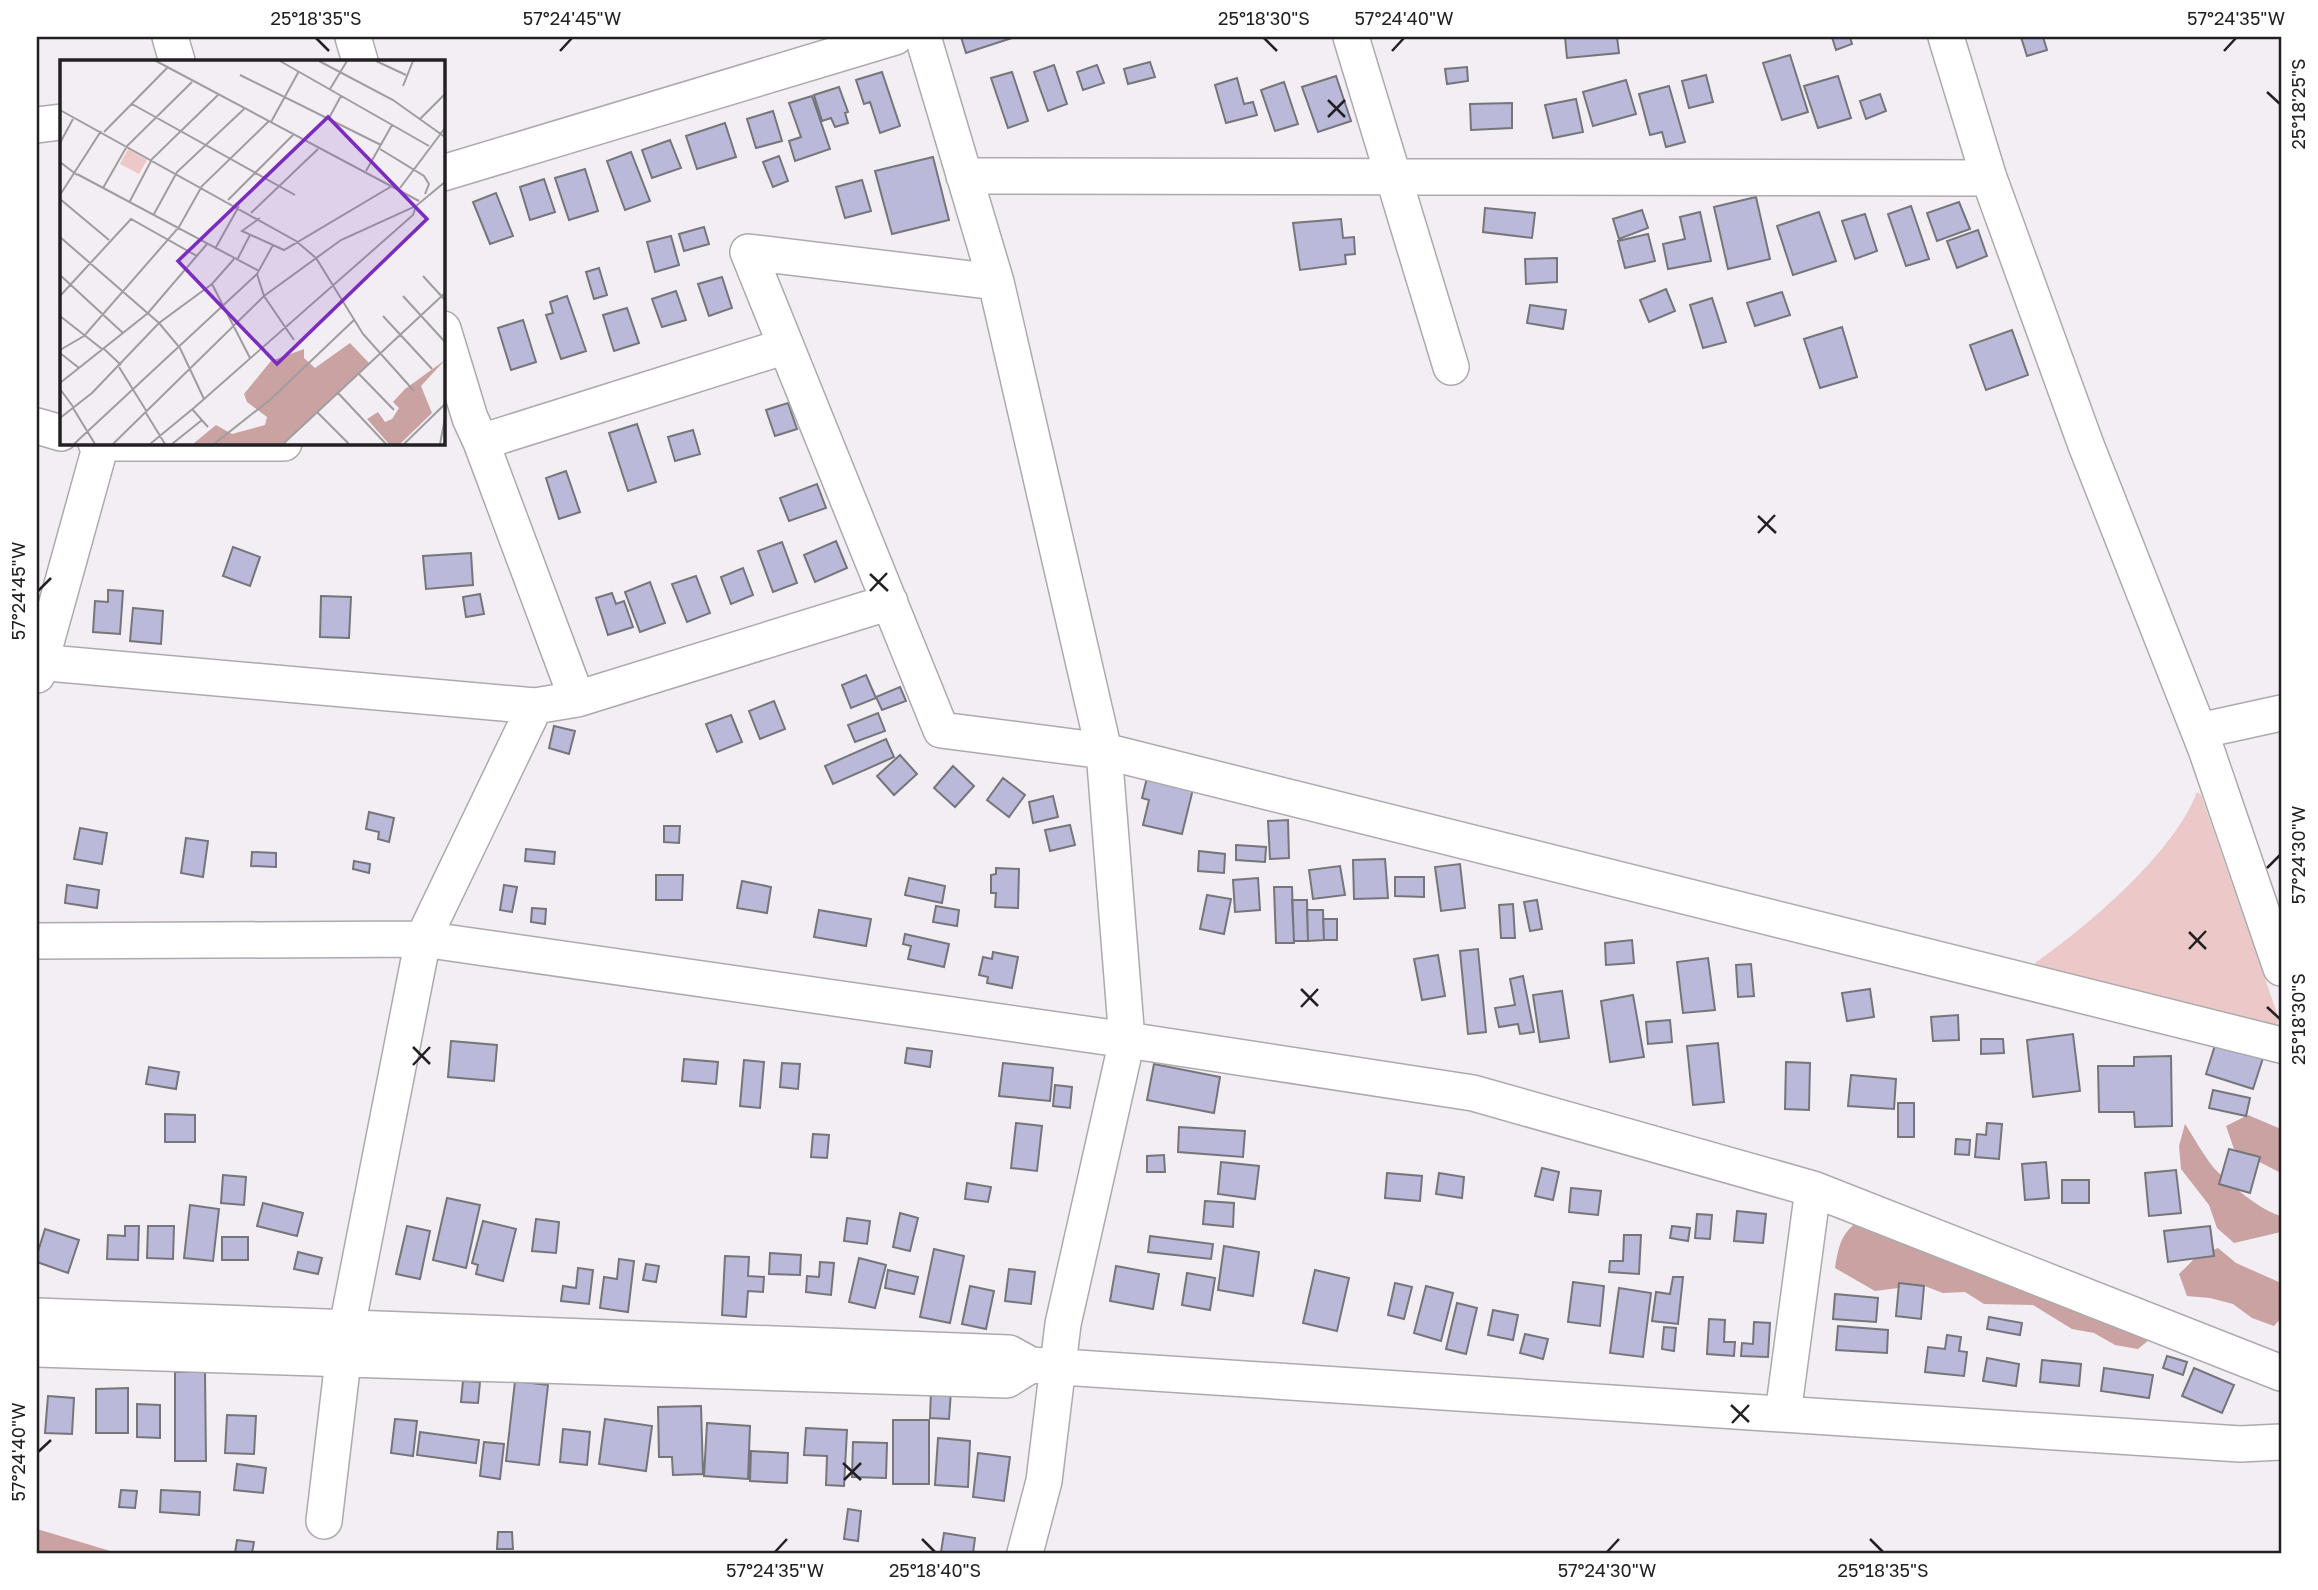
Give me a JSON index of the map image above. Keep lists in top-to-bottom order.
{
  "coordinates": [
    "25°18'35\"S",
    "57°24'45\"W",
    "25°18'30\"S",
    "57°24'40\"W",
    "57°24'35\"W",
    "25°18'25\"S",
    "57°24'30\"W",
    "25°18'40\"S"
  ]
}
